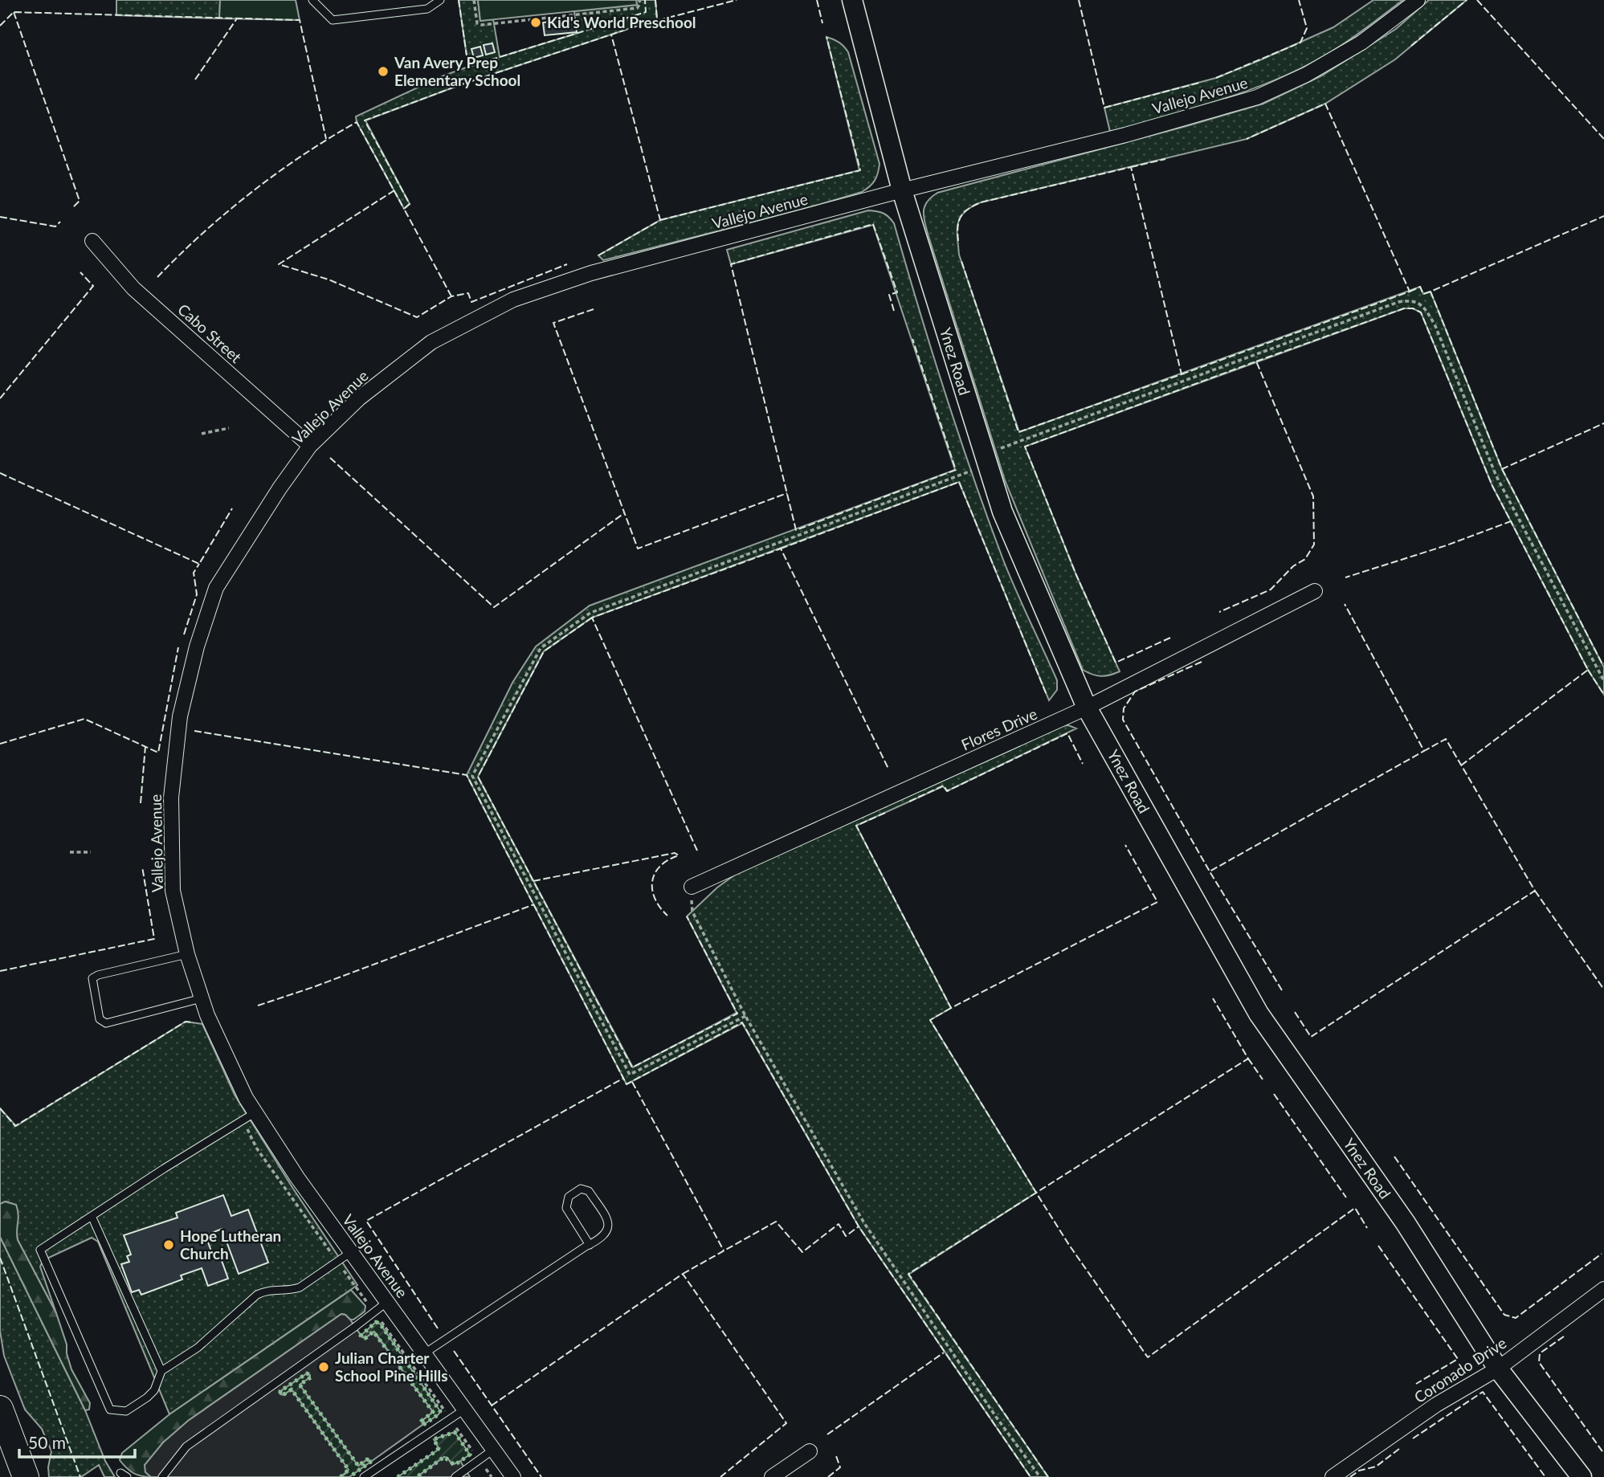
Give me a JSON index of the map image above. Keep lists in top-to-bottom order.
{
  "streets": {
    "main road": ["Ynez Road"],
    "street": [
      "Vallejo Avenue",
      "Cabo Street",
      "Flores Drive",
      "Coronado Drive"
    ]
  },
  "crossings": [
    ["Vallejo Avenue", "Cabo Street"],
    ["Vallejo Avenue", "Ynez Road"],
    ["Ynez Road", "Flores Drive"],
    ["Ynez Road", "Coronado Drive"]
  ],
  "places": [
    "Kid's World Preschool",
    "Van Avery Prep Elementary School",
    "Hope Lutheran Church",
    "Julian Charter School Pine Hills"
  ],
  "scale_bar": "50 m"
}
